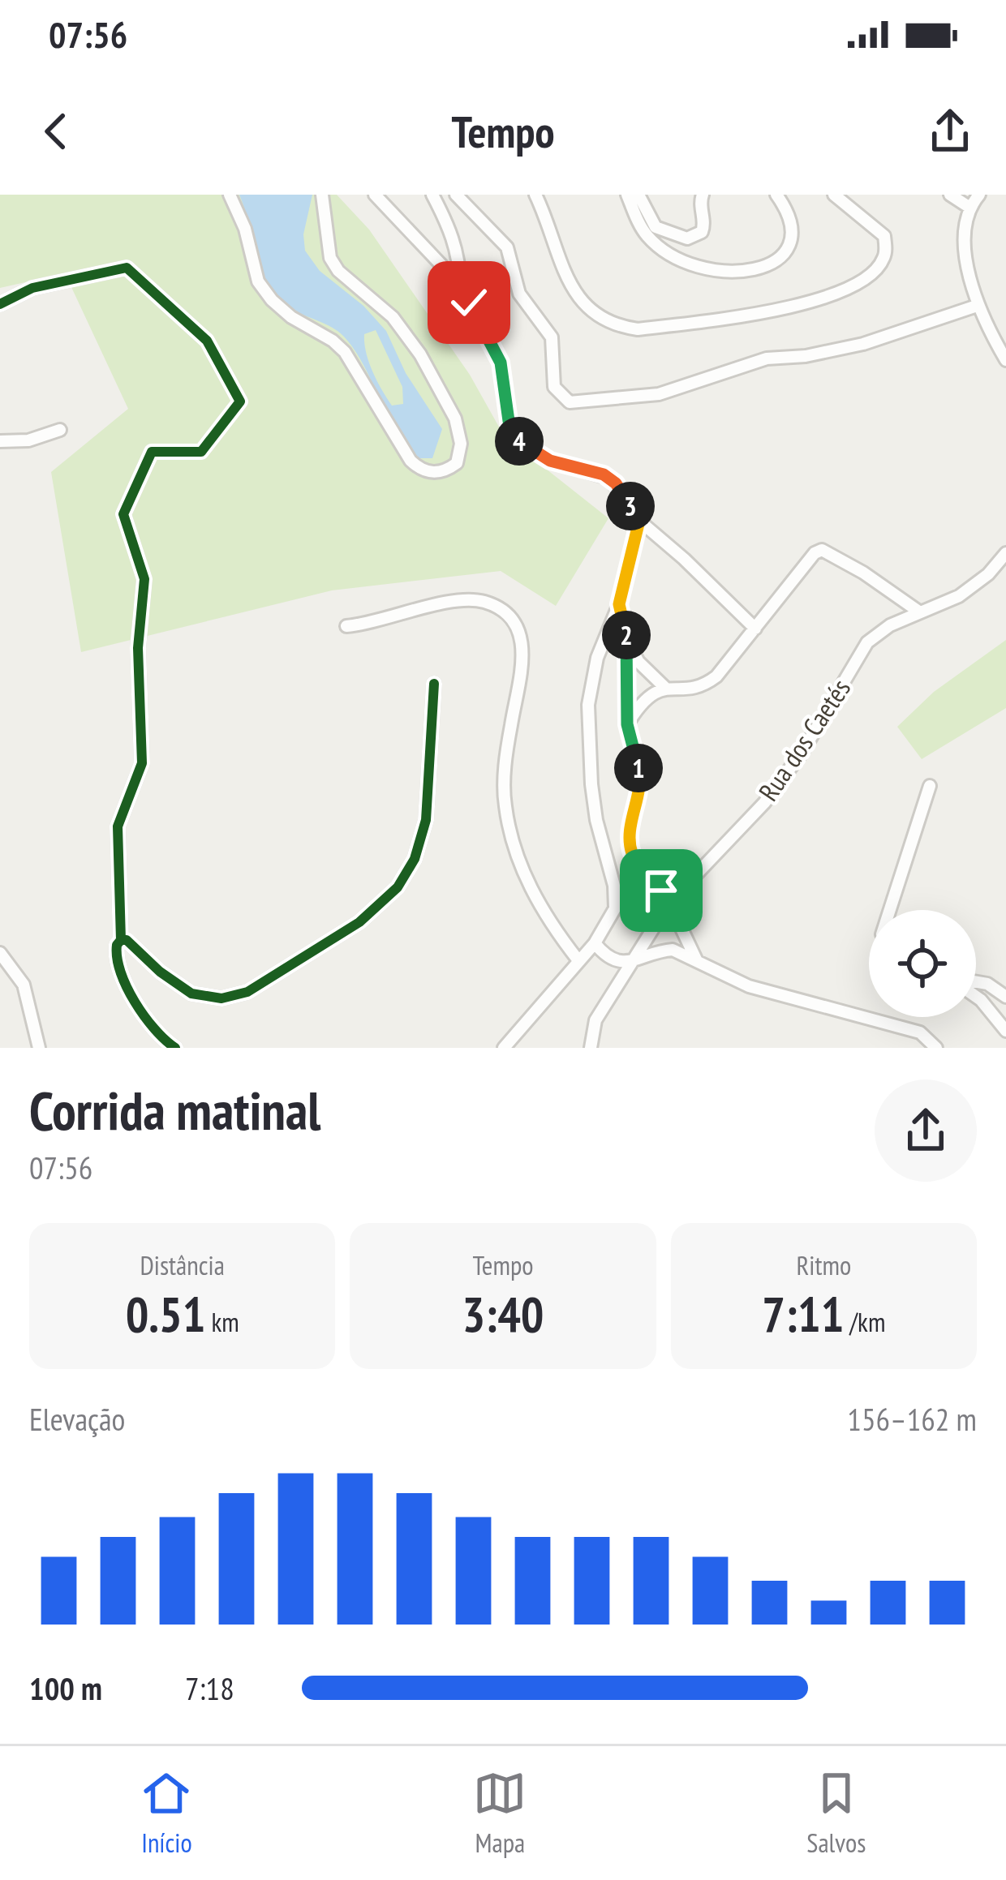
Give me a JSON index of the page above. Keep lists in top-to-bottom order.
{
  "streets": {
    "street": ["Rua dos Caetés"]
  },
  "page": {
    "status": "07:56",
    "header": "Tempo",
    "pins": [
      "4",
      "3",
      "2",
      "1"
    ],
    "heading": ["Corrida matinal", "07:56"],
    "stats": [
      ["Distância", "0.51 km"],
      ["Tempo", "3:40"],
      ["Ritmo", "7:11 /km"]
    ],
    "chart": ["Elevação", "156–162 m"],
    "list": [
      {
        "name": "100 m",
        "note": "7:18"
      }
    ],
    "tabs": ["Início", "Mapa", "Salvos"]
  }
}
